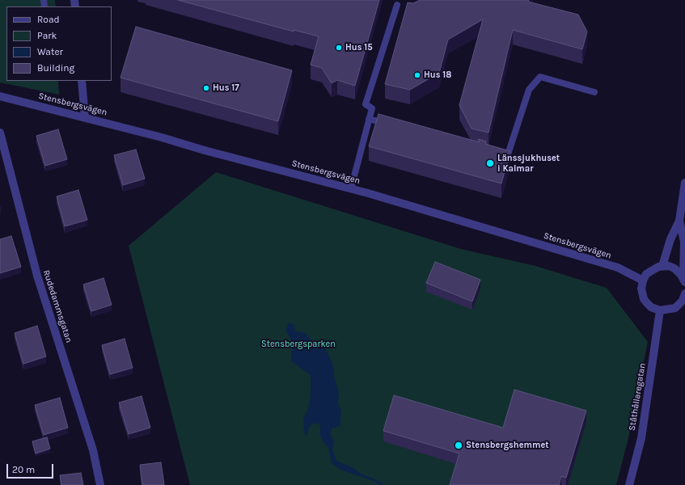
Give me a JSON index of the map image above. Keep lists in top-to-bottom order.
{
  "streets": {
    "street": ["Stensbergsvägen", "Rudedammsgatan", "Ståthållaregatan"]
  },
  "parks": ["Stensbergsparken"],
  "places": [
    "Hus 15",
    "Hus 18",
    "Hus 17",
    "Länssjukhuset i Kalmar",
    "Stensbergshemmet"
  ],
  "legend": [
    "Road",
    "Park",
    "Water",
    "Building"
  ],
  "scale_bar": "20 m"
}
